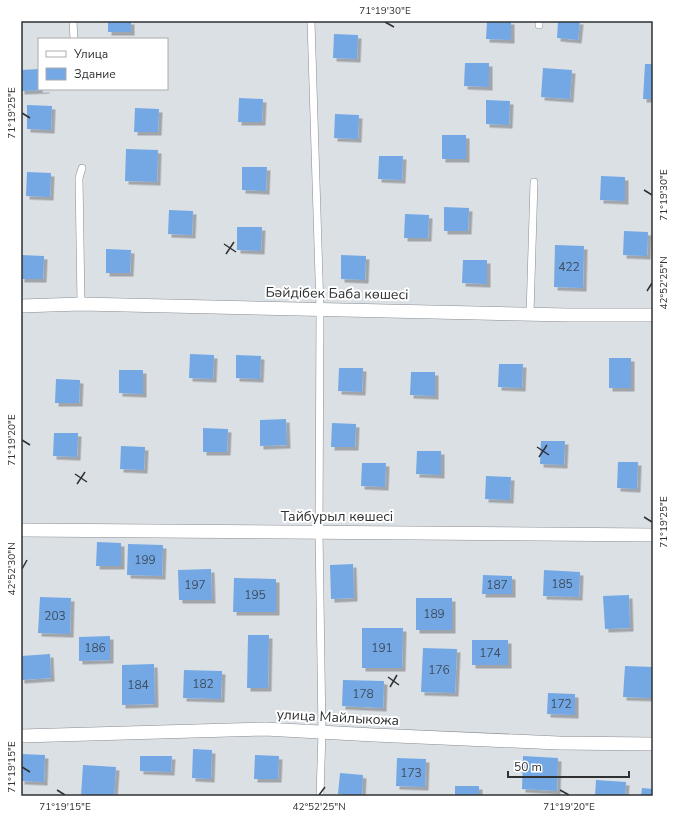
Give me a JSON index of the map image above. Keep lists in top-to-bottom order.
{
  "streets": {
    "street": ["Бәйдібек Баба көшесі", "Тайбурыл көшесі", "улица Майлыкожа"]
  },
  "house_numbers": [
    "422",
    "199",
    "185",
    "197",
    "187",
    "195",
    "189",
    "203",
    "186",
    "191",
    "174",
    "176",
    "182",
    "184",
    "178",
    "172",
    "173"
  ],
  "legend": ["Улица", "Здание"],
  "scale_bar": "50 m",
  "coordinates": [
    "71°19'30\"E",
    "71°19'25\"E",
    "42°52'25\"N",
    "71°19'20\"E",
    "42°52'30\"N",
    "71°19'15\"E"
  ]
}
